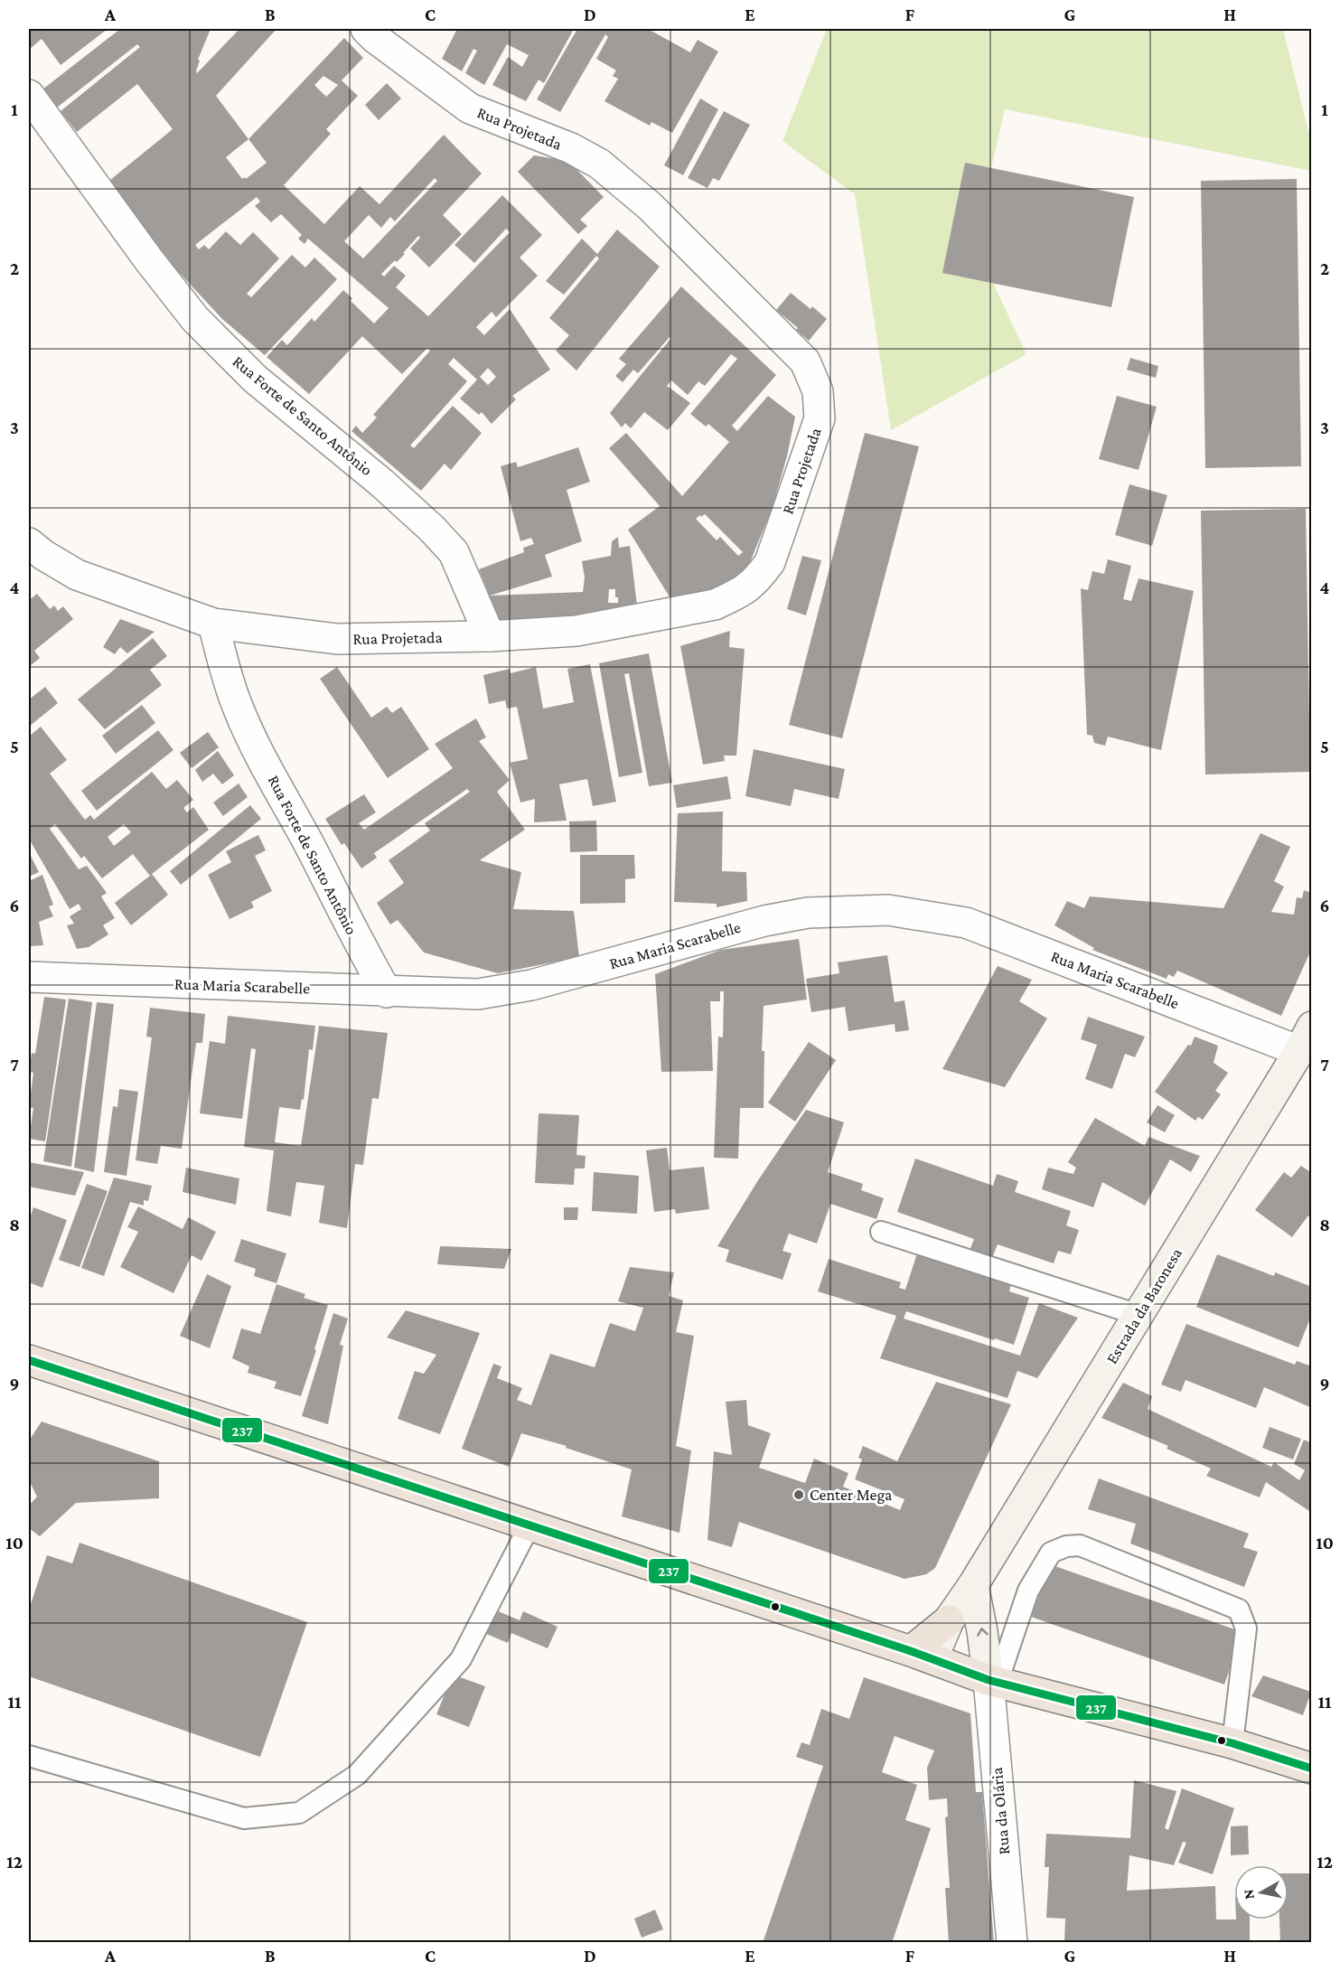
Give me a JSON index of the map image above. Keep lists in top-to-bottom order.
{
  "streets": {
    "main road": ["Estrada da Baronesa"],
    "street": [
      "Rua Projetada",
      "Rua Forte de Santo Antônio",
      "Rua Maria Scarabelle",
      "Rua da Olária"
    ]
  },
  "crossings": [
    ["Rua Projetada", "Rua Forte de Santo Antônio"],
    ["Rua Forte de Santo Antônio", "Rua Maria Scarabelle"],
    ["Rua Maria Scarabelle", "Estrada da Baronesa"]
  ],
  "places": ["Center Mega"],
  "lines": ["transit line 237"],
  "north": "left",
  "grid": {
    "columns": [
      "A",
      "B",
      "C",
      "D",
      "E",
      "F",
      "G",
      "H"
    ],
    "rows": [
      "1",
      "2",
      "3",
      "4",
      "5",
      "6",
      "7",
      "8",
      "9",
      "10",
      "11",
      "12"
    ]
  }
}
